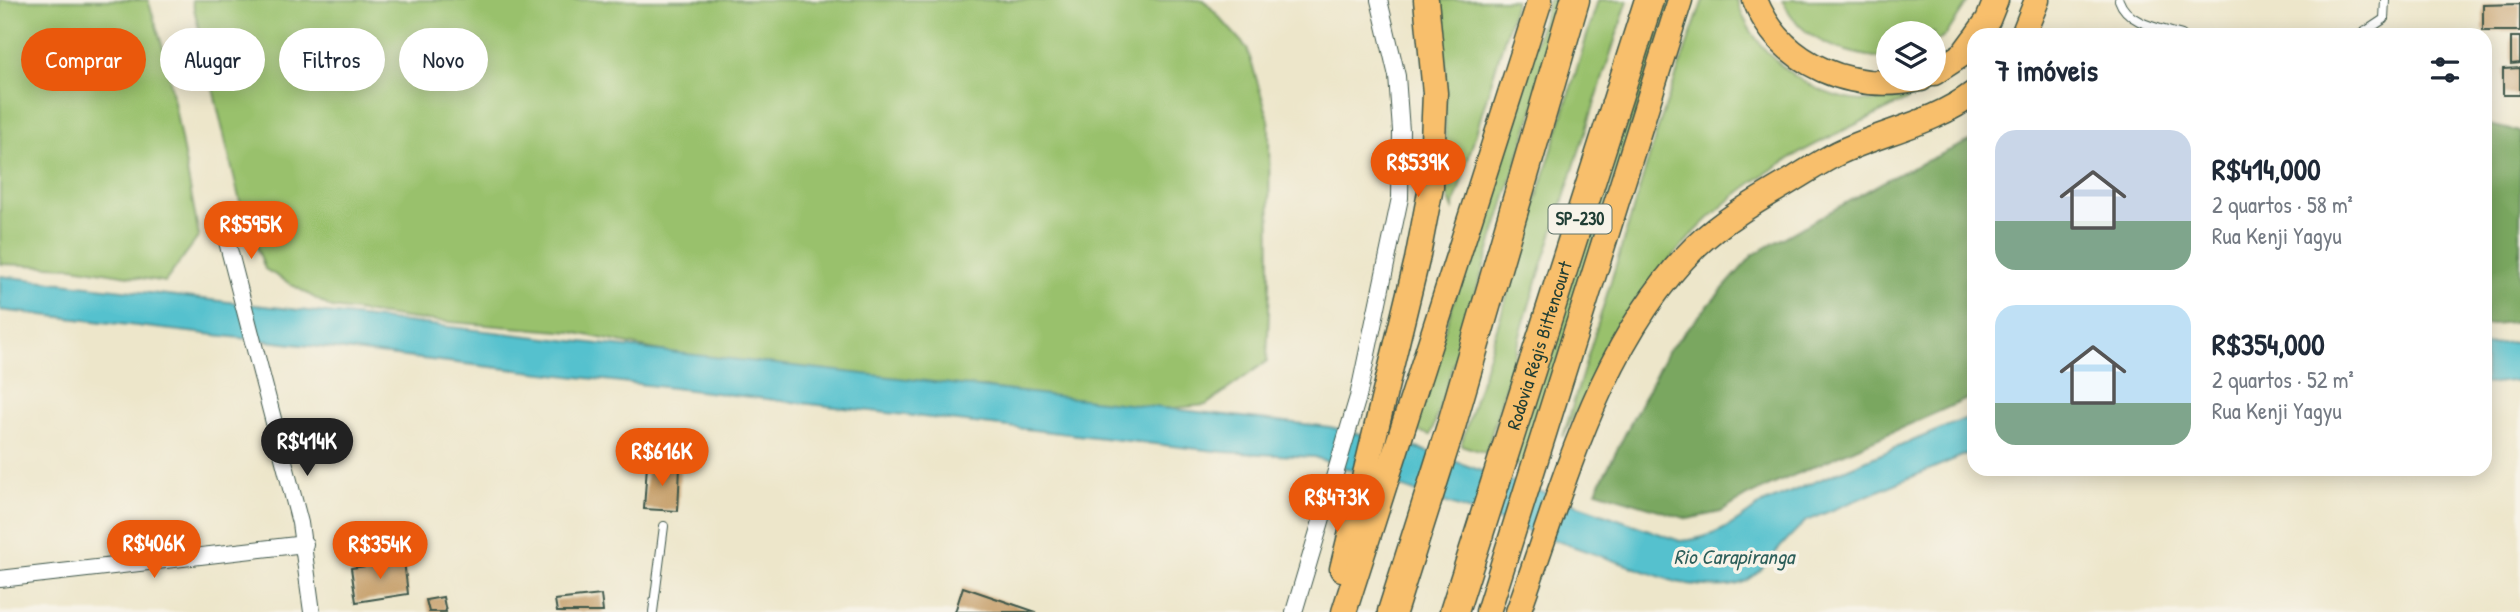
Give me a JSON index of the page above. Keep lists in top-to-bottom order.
{
  "streets": {
    "highway": ["SP-230", "Rodovia Régis Bittencourt"]
  },
  "water": ["Rio Carapiranga"],
  "page": {
    "chip": [
      "Comprar",
      "Alugar",
      "Filtros",
      "Novo"
    ],
    "heading": "7 imóveis",
    "list": [
      {
        "name": "R$414,000",
        "note": "2 quartos · 58 m² · Rua Kenji Yagyu"
      },
      {
        "name": "R$354,000",
        "note": "2 quartos · 52 m² · Rua Kenji Yagyu"
      }
    ],
    "price": [
      "R$539K",
      "R$595K",
      "R$414K",
      "R$616K",
      "R$473K",
      "R$406K",
      "R$354K"
    ]
  }
}
